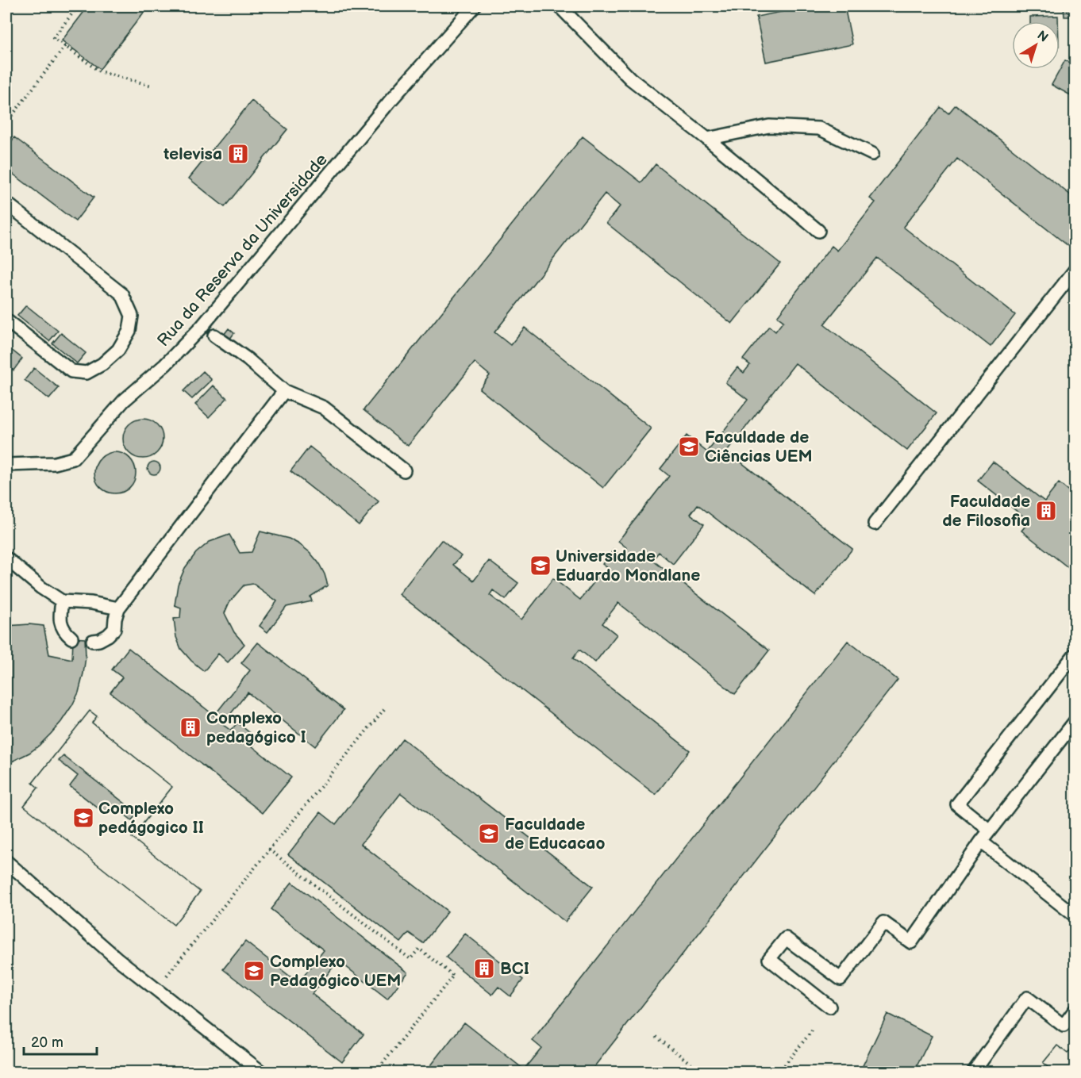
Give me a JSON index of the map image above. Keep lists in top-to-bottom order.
{
  "streets": {
    "lane": ["Rua da Reserva da Universidade"]
  },
  "places": {
    "building": [
      "televisa",
      "Faculdade de Filosofia",
      "Complexo pedagógico I",
      "BCI"
    ],
    "school or university": [
      "Faculdade de Ciências UEM",
      "Universidade Eduardo Mondlane",
      "Complexo pedágogico II",
      "Faculdade de Educacao",
      "Complexo Pedagógico UEM"
    ]
  },
  "scale_bar": "20 m",
  "north": "top right"
}
